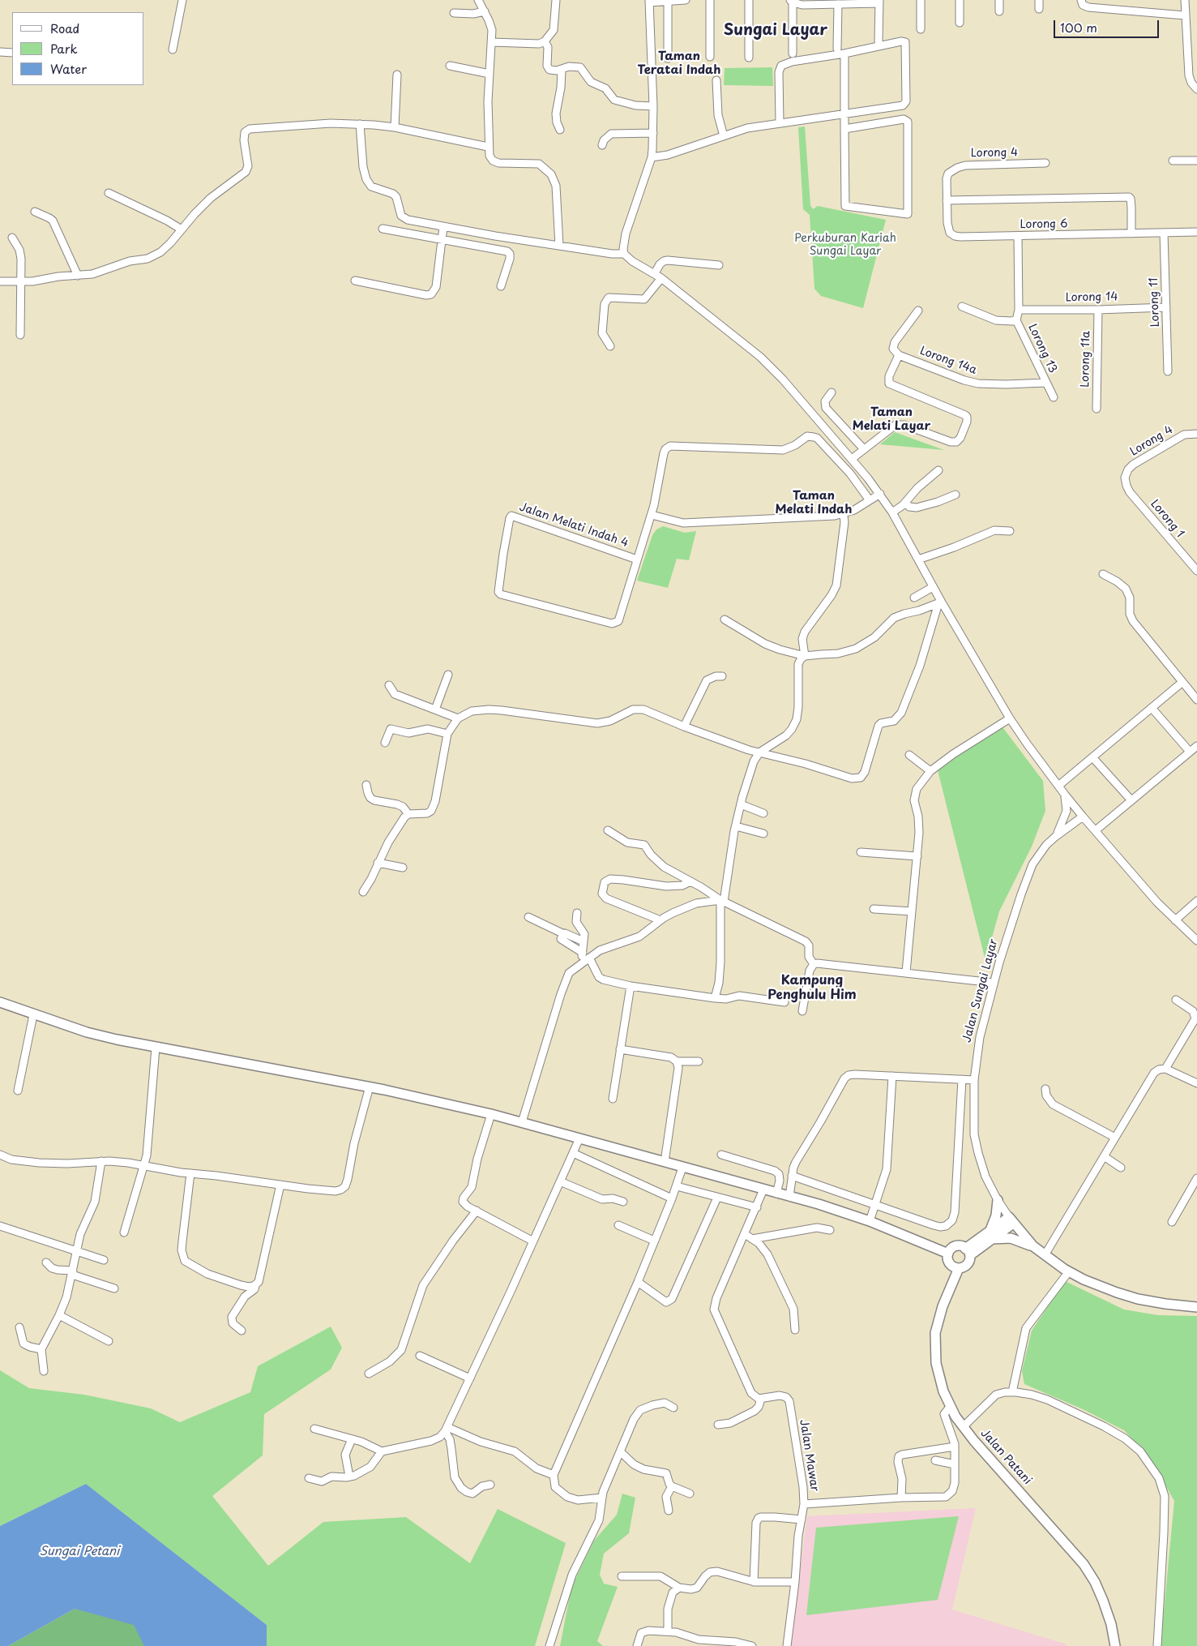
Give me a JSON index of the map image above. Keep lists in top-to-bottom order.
{
  "streets": {
    "main road": ["Jalan Sungai Layar", "Jalan Patani"],
    "street": [
      "Lorong 4",
      "Lorong 6",
      "Lorong 14",
      "Lorong 11",
      "Lorong 13",
      "Lorong 11a",
      "Lorong 14a",
      "Lorong 1",
      "Jalan Melati Indah 4",
      "Jalan Mawar"
    ]
  },
  "crossings": [
    ["Lorong 4", "Lorong 6"],
    ["Lorong 4", "Lorong 1"],
    ["Lorong 6", "Lorong 11"],
    ["Lorong 6", "Lorong 13"],
    ["Lorong 14", "Lorong 11"],
    ["Lorong 14", "Lorong 13"],
    ["Lorong 14", "Lorong 11a"],
    ["Lorong 13", "Lorong 14a"]
  ],
  "districts": [
    "Sungai Layar",
    "Taman Teratai Indah",
    "Taman Melati Layar",
    "Taman Melati Indah",
    "Kampung Penghulu Him"
  ],
  "water": ["Sungai Petani"],
  "parks": ["Perkuburan Kariah Sungai Layar"],
  "legend": ["Road", "Park", "Water"],
  "scale_bar": "100 m"
}
